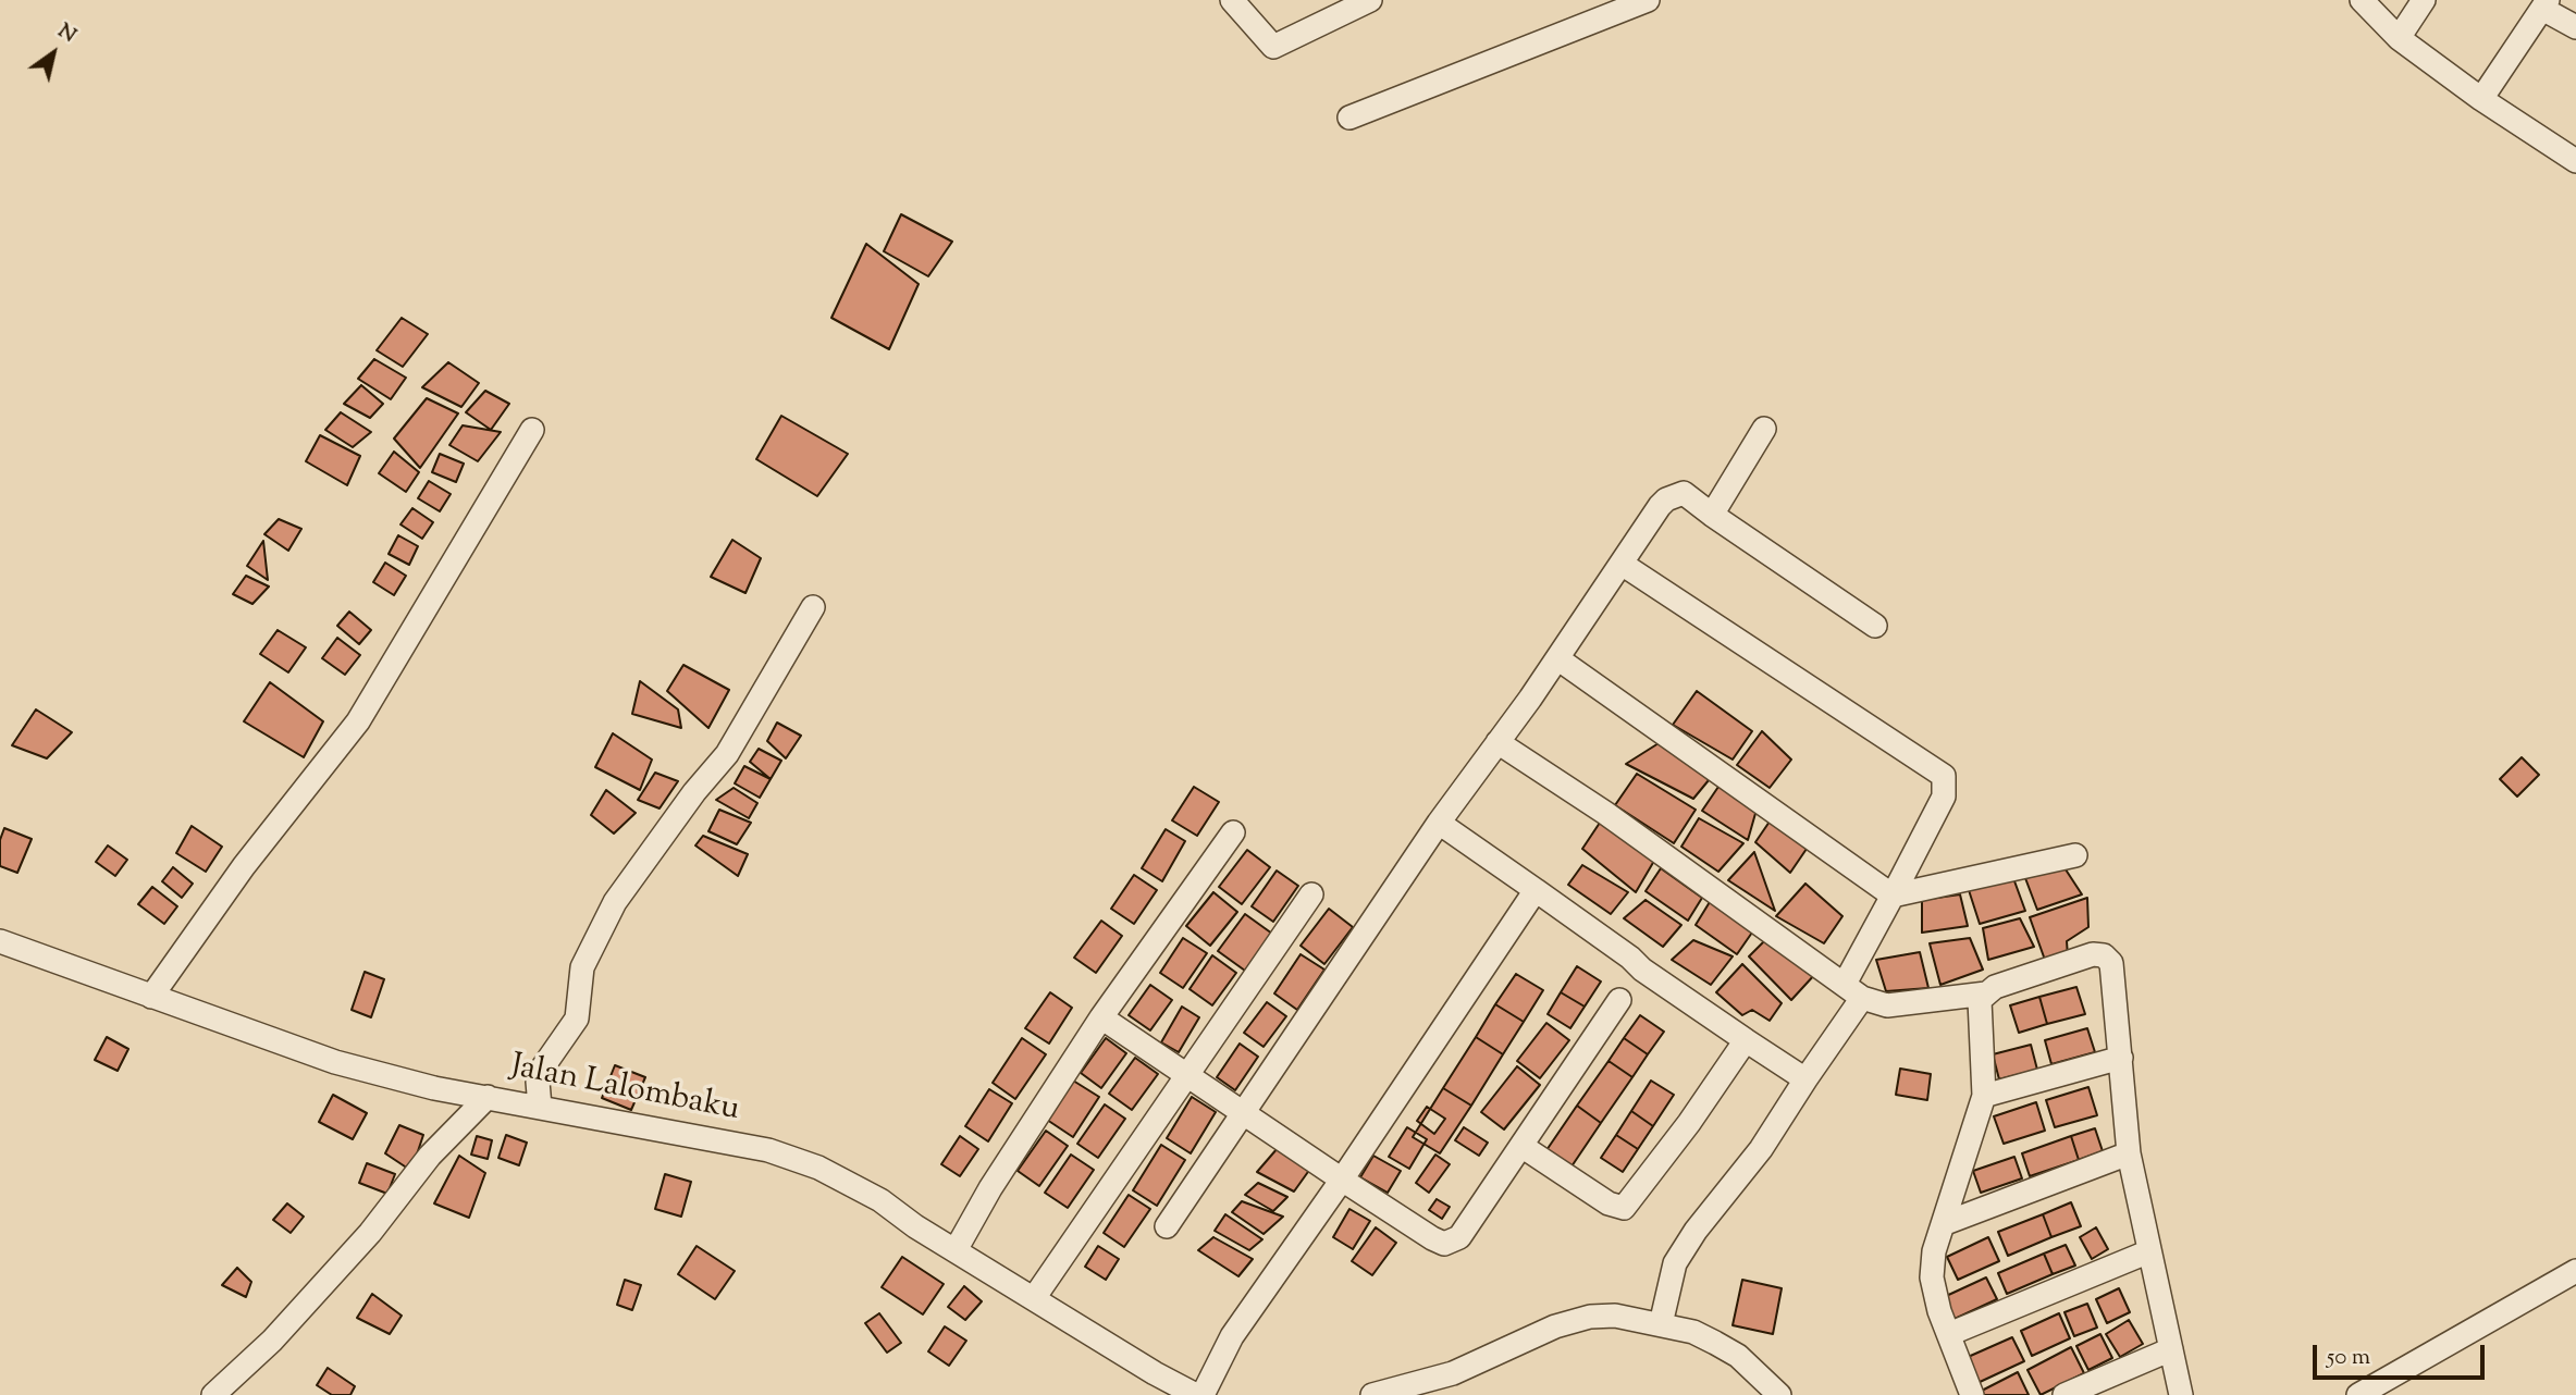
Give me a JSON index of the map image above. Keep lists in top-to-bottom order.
{
  "streets": {
    "street": ["Jalan Lalombaku"]
  },
  "scale_bar": "50 m",
  "north": "top right"
}
